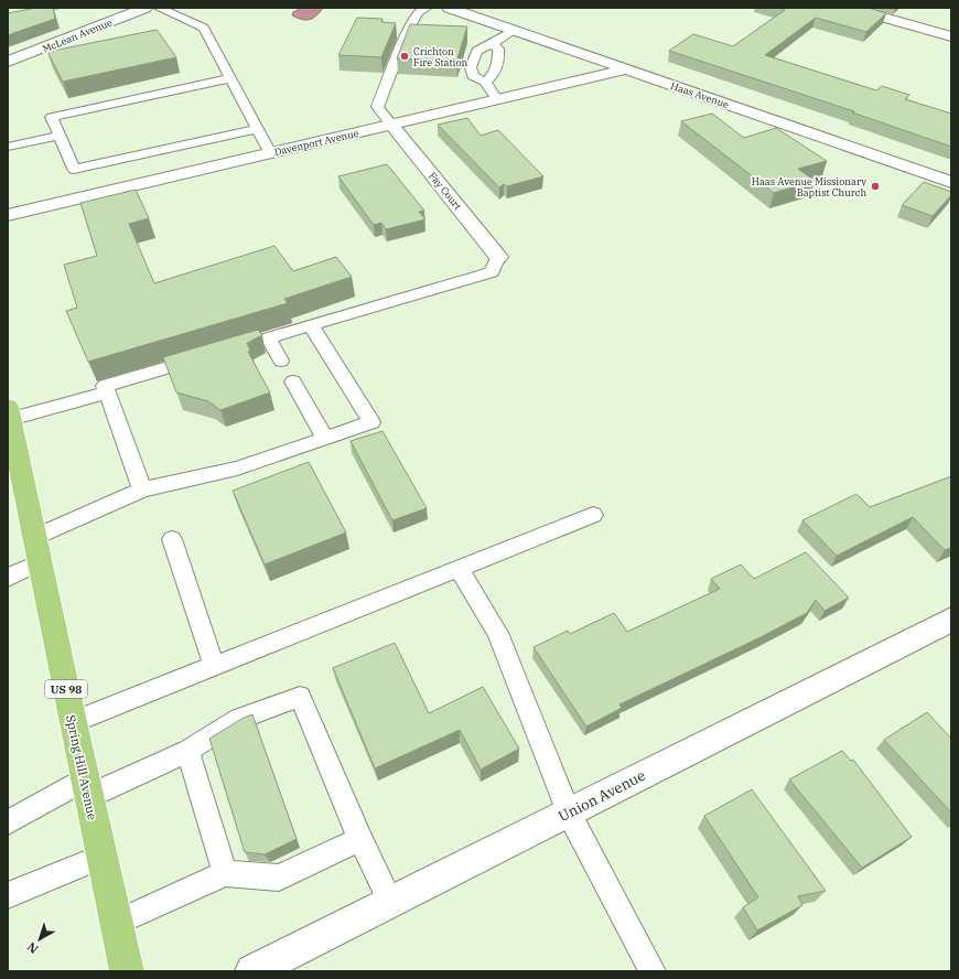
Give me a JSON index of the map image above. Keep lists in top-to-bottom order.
{
  "streets": {
    "main road": ["US 98", "Spring Hill Avenue"],
    "street": [
      "McLean Avenue",
      "Haas Avenue",
      "Davenport Avenue",
      "Fay Court",
      "Union Avenue"
    ]
  },
  "crossings": [
    ["Haas Avenue", "Davenport Avenue"],
    ["Davenport Avenue", "Fay Court"]
  ],
  "places": ["Crichton Fire Station", "Haas Avenue Missionary Baptist Church"],
  "north": "bottom left"
}
